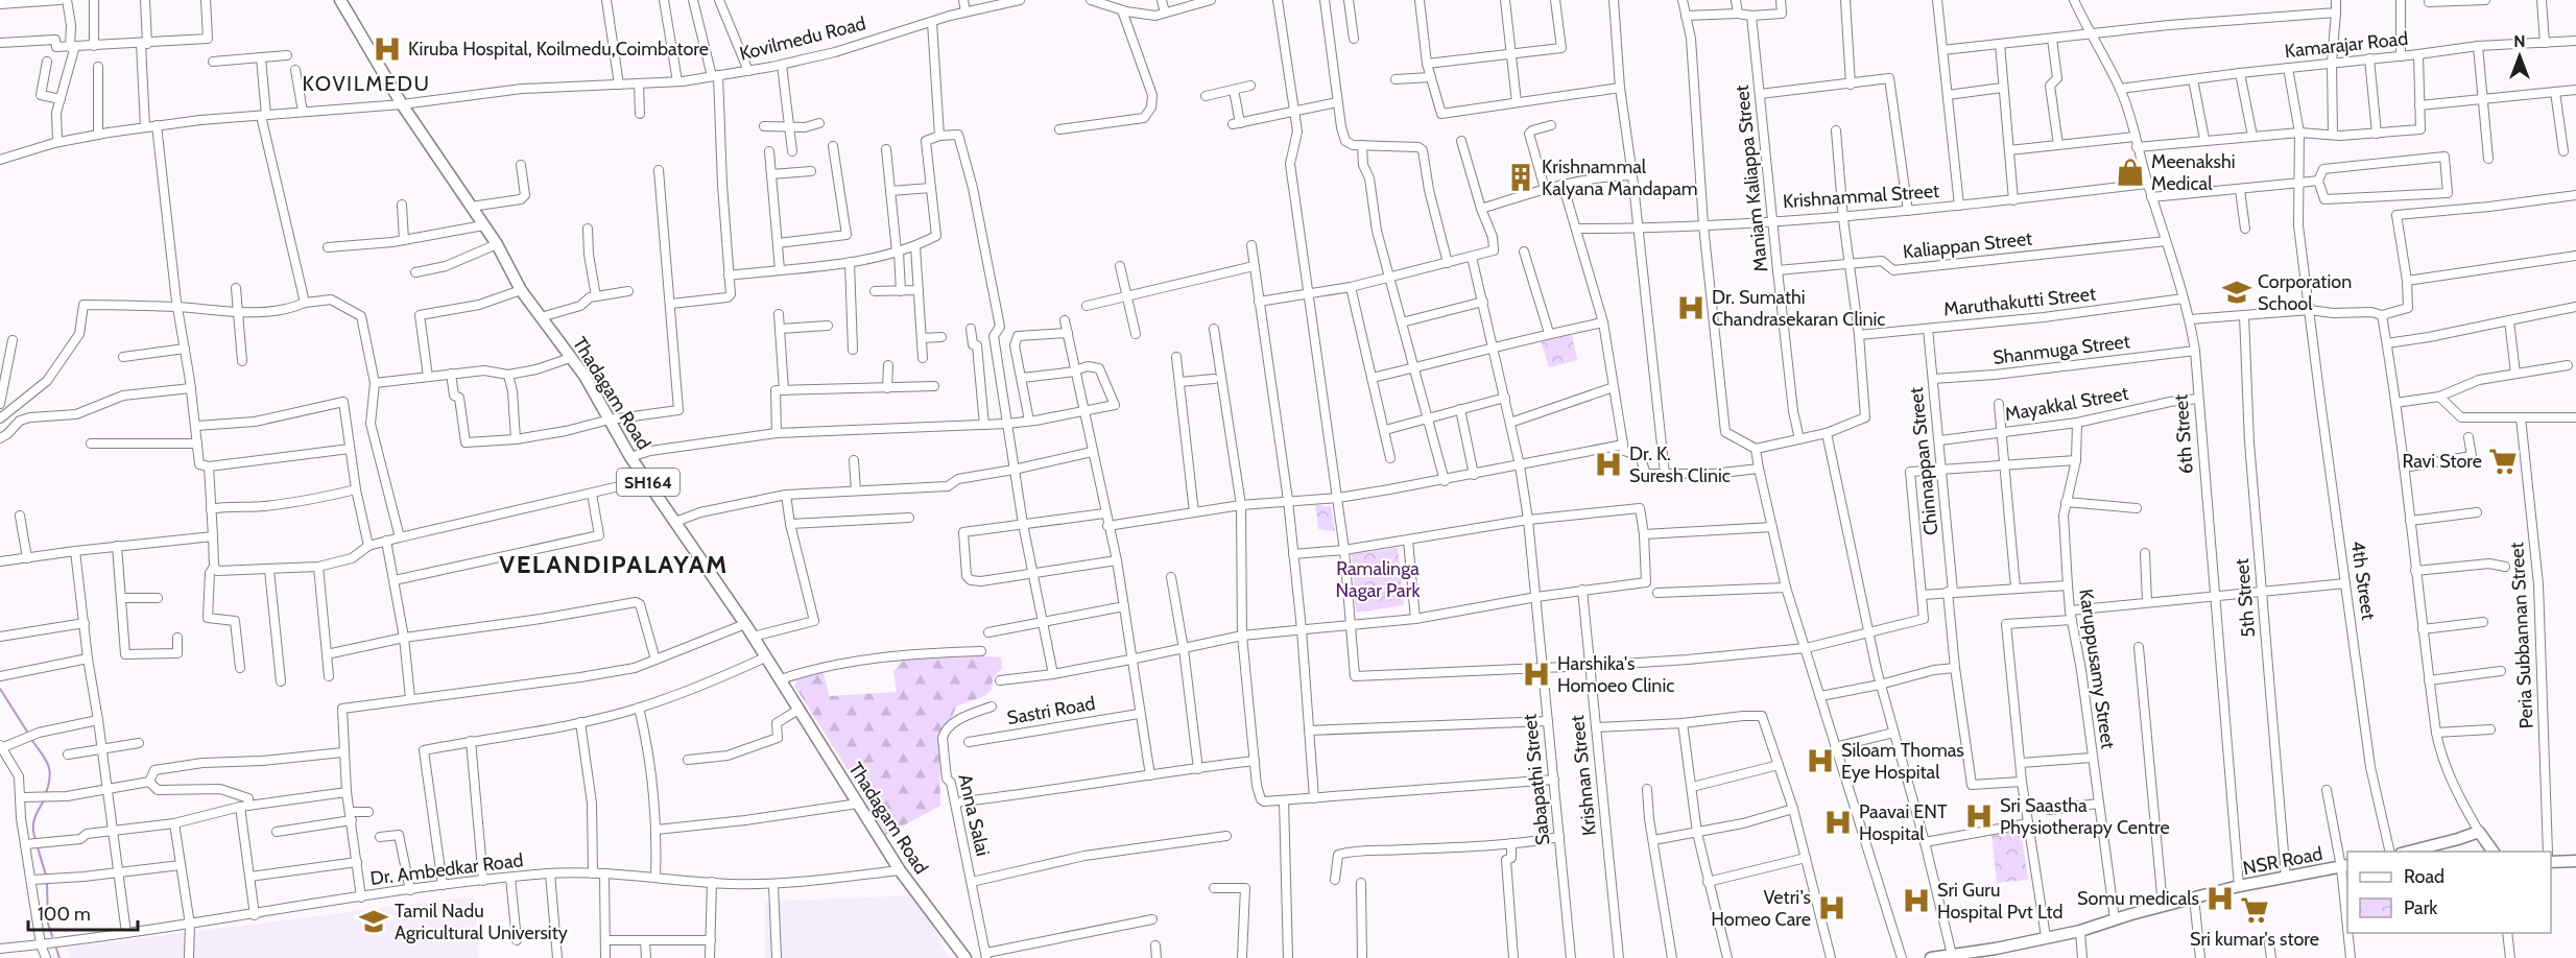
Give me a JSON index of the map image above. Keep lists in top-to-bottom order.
{
  "streets": {
    "main road": ["Thadagam Road", "SH164", "NSR Road"],
    "street": [
      "Kovilmedu Road",
      "Kamarajar Road",
      "Maniam Kaliappa Street",
      "Krishnammal Street",
      "Kaliappan Street",
      "Maruthakutti Street",
      "Shanmuga Street",
      "Mayakkal Street",
      "6th Street",
      "Chinnappan Street",
      "4th Street",
      "5th Street",
      "Peria Subbannan Street",
      "Karuppusamy Street",
      "Sastri Road",
      "Krishnan Street",
      "Sabapathi Street",
      "Anna Salai",
      "Dr. Ambedkar Road"
    ]
  },
  "crossings": [
    ["Kovilmedu Road", "Thadagam Road"],
    ["Kamarajar Road", "6th Street"],
    ["Kamarajar Road", "4th Street"],
    ["Maniam Kaliappa Street", "Krishnammal Street"],
    ["Maniam Kaliappa Street", "Kaliappan Street"],
    ["Krishnammal Street", "6th Street"],
    ["Kaliappan Street", "6th Street"],
    ["Maruthakutti Street", "6th Street"],
    ["Maruthakutti Street", "Chinnappan Street"],
    ["Shanmuga Street", "6th Street"],
    ["Shanmuga Street", "Chinnappan Street"],
    ["Thadagam Road", "Dr. Ambedkar Road"],
    ["Mayakkal Street", "6th Street"],
    ["Mayakkal Street", "Chinnappan Street"],
    ["Mayakkal Street", "Karuppusamy Street"],
    ["6th Street", "NSR Road"],
    ["5th Street", "NSR Road"],
    ["Karuppusamy Street", "NSR Road"]
  ],
  "districts": ["KOVILMEDU", "VELANDIPALAYAM"],
  "parks": ["Ramalinga Nagar Park"],
  "places": {
    "hospital": [
      "Kiruba Hospital, Koilmedu,Coimbatore",
      "Dr. Sumathi Chandrasekaran Clinic",
      "Dr. K. Suresh Clinic",
      "Harshika's Homoeo Clinic",
      "Siloam Thomas Eye Hospital",
      "Sri Saastha Physiotherapy Centre",
      "Paavai ENT Hospital",
      "Somu medicals",
      "Sri Guru Hospital Pvt Ltd",
      "Vetri's Homeo Care"
    ],
    "shop": ["Meenakshi Medical"],
    "building": ["Krishnammal Kalyana Mandapam"],
    "school or university": ["Corporation School", "Tamil Nadu Agricultural University"],
    "supermarket": ["Ravi Store", "Sri kumar's store"]
  },
  "legend": ["Road", "Park"],
  "scale_bar": "100 m",
  "north": "top"
}
